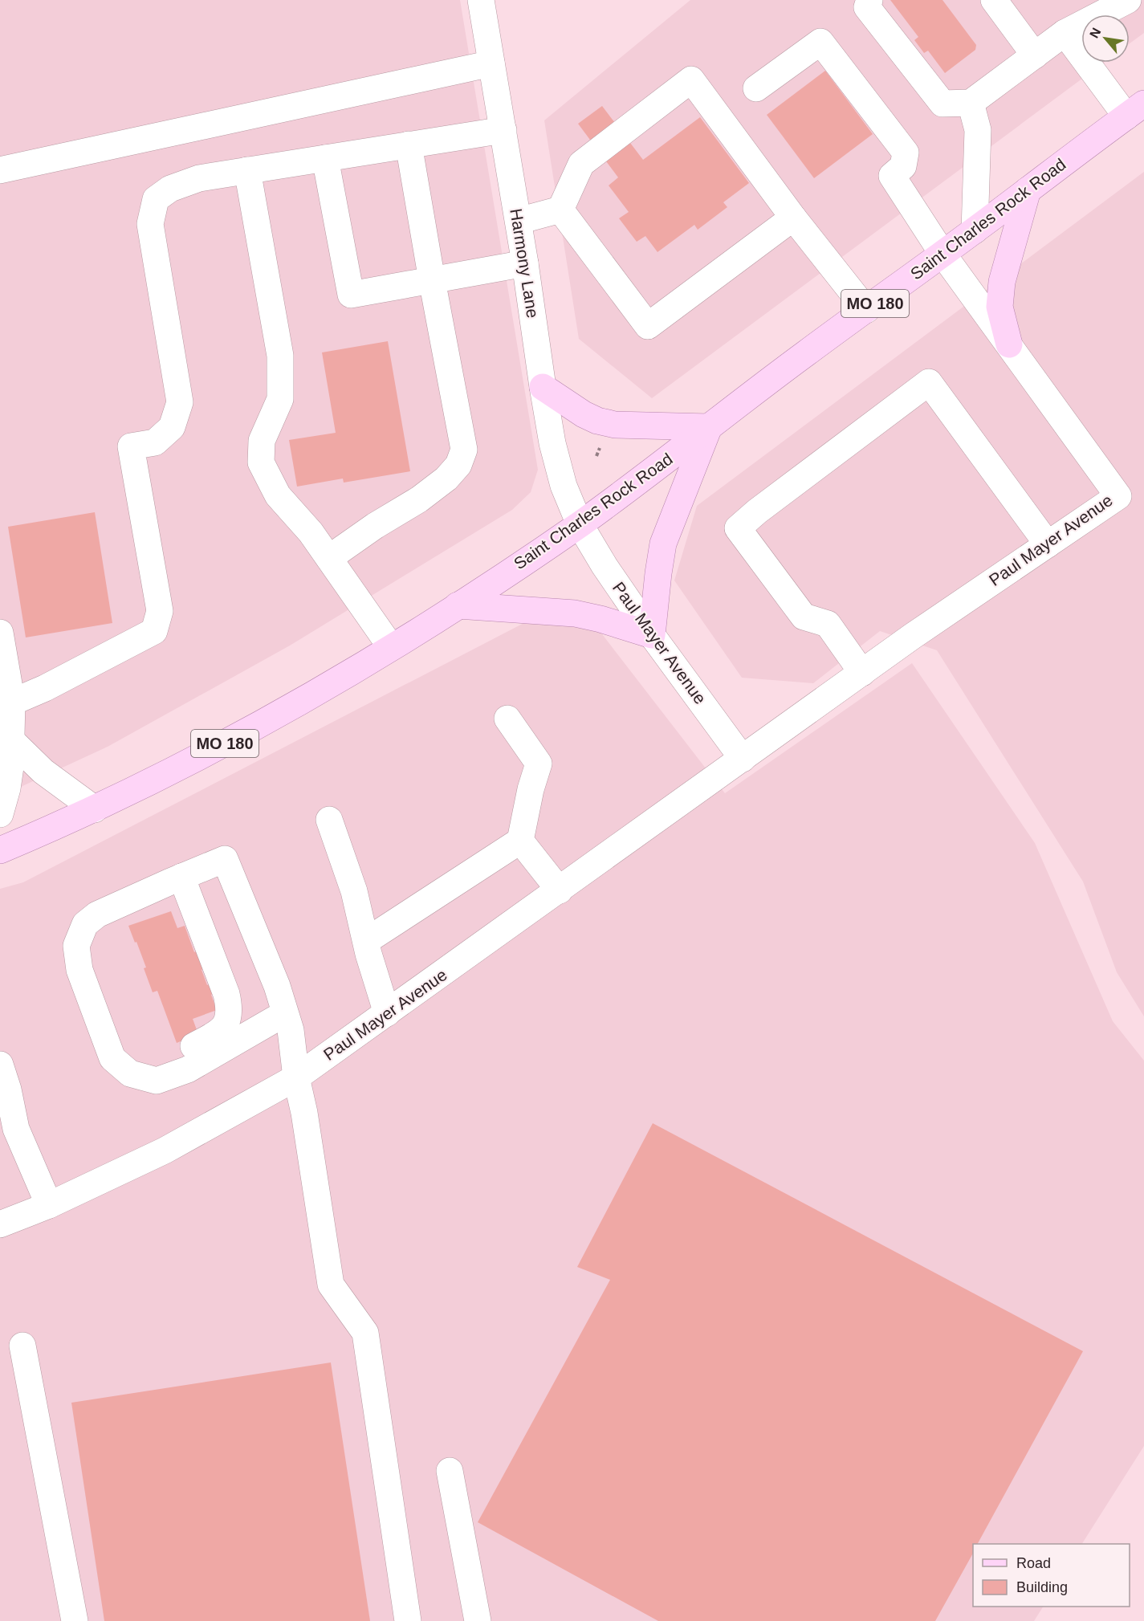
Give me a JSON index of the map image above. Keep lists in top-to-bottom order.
{
  "streets": {
    "main road": ["Saint Charles Rock Road", "MO 180"],
    "street": ["Harmony Lane", "Paul Mayer Avenue"]
  },
  "crossings": [
    ["Saint Charles Rock Road", "Harmony Lane"],
    ["Saint Charles Rock Road", "Paul Mayer Avenue"],
    ["Harmony Lane", "Paul Mayer Avenue"]
  ],
  "legend": ["Road", "Building"],
  "north": "top left"
}
